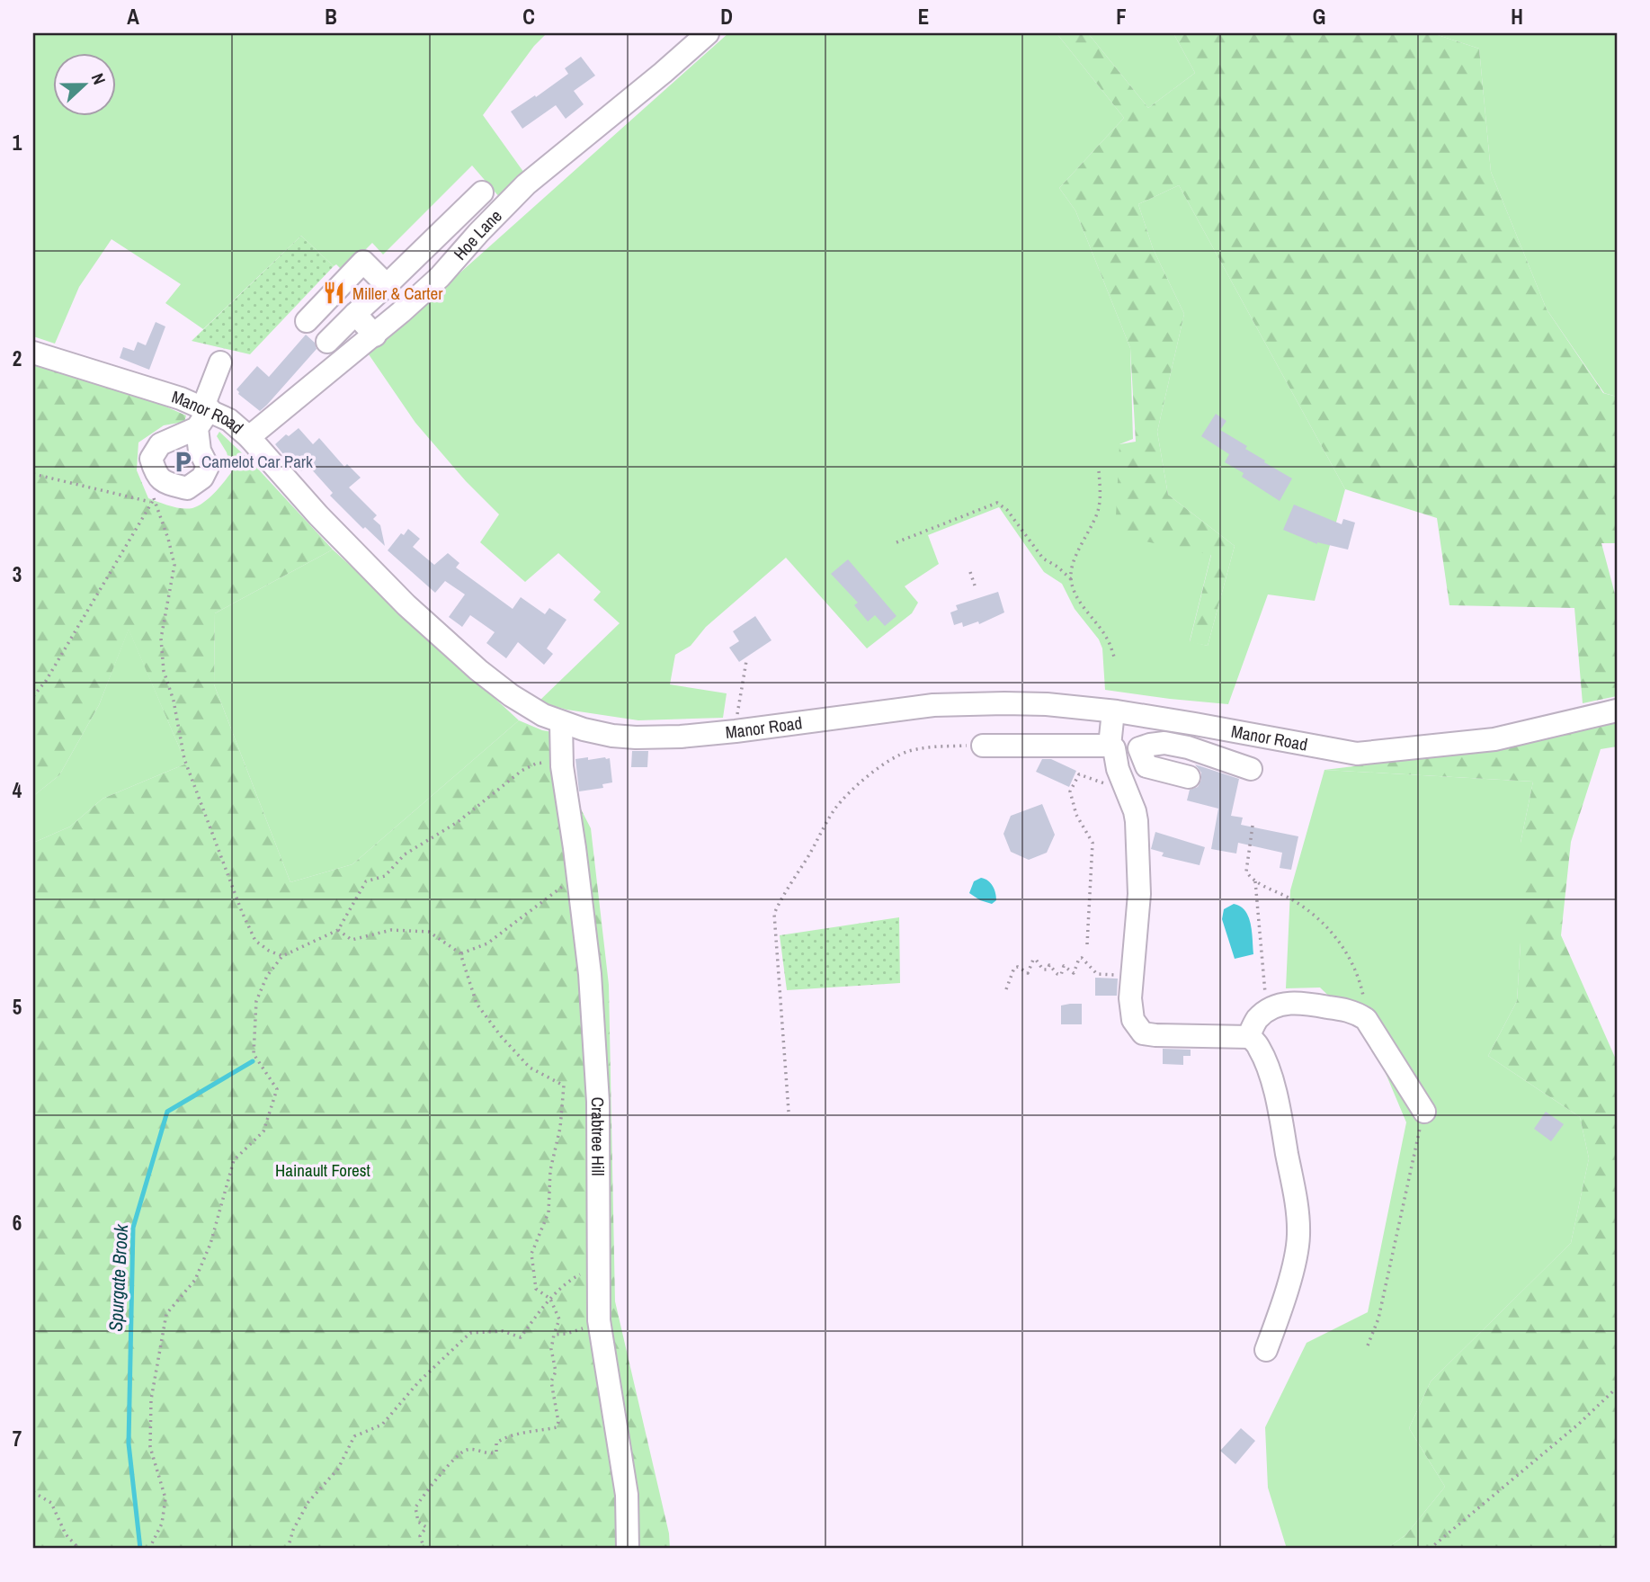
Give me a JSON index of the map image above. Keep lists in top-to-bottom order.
{
  "streets": {
    "street": ["Hoe Lane", "Manor Road", "Crabtree Hill"]
  },
  "crossings": [
    ["Hoe Lane", "Manor Road"],
    ["Manor Road", "Crabtree Hill"]
  ],
  "water": ["Spurgate Brook"],
  "parks": ["Hainault Forest"],
  "places": {
    "restaurant": ["Miller & Carter"],
    "parking": ["Camelot Car Park"]
  },
  "north": "right",
  "grid": {
    "columns": [
      "A",
      "B",
      "C",
      "D",
      "E",
      "F",
      "G",
      "H"
    ],
    "rows": [
      "1",
      "2",
      "3",
      "4",
      "5",
      "6",
      "7"
    ]
  }
}
